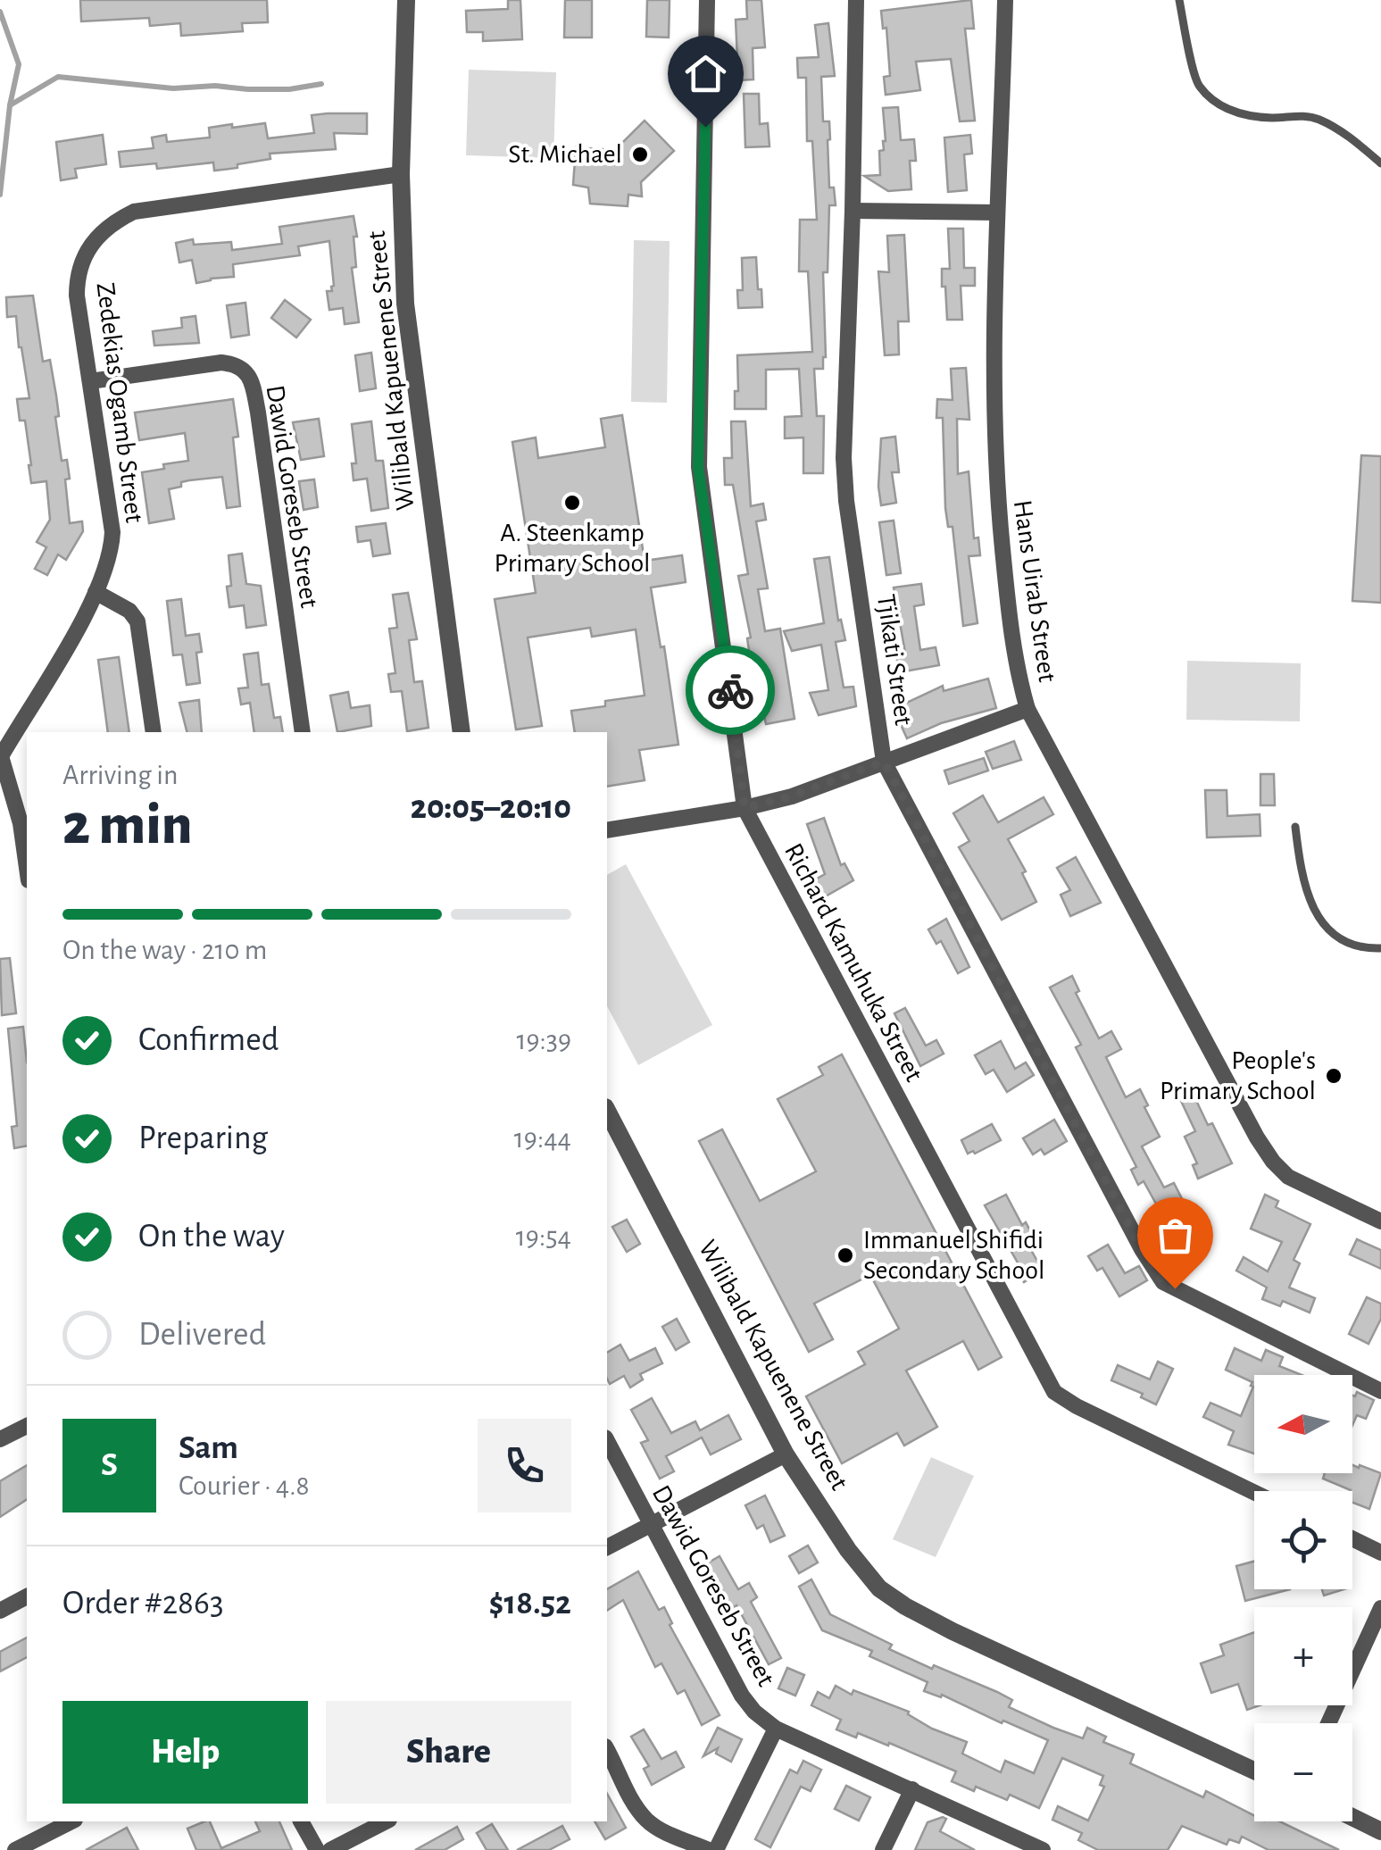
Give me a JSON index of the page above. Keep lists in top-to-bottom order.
{
  "streets": {
    "street": [
      "Wilibald Kapuenene Street",
      "Zedekias Ogamb Street",
      "Dawid Goreseb Street",
      "Hans Uirab Street",
      "Tjikati Street",
      "Richard Kamuhuka Street"
    ]
  },
  "crossings": [
    ["Wilibald Kapuenene Street", "Zedekias Ogamb Street"],
    ["Zedekias Ogamb Street", "Dawid Goreseb Street"]
  ],
  "places": [
    "St. Michael",
    "A. Steenkamp Primary School",
    "People's Primary School",
    "Immanuel Shifidi Secondary School"
  ],
  "north": "left",
  "page": {
    "heading": ["2 min", "Arriving in", "20:05–20:10"],
    "panel": [
      "Sam",
      "Courier · 4.8",
      "Order #2863",
      "$18.52"
    ],
    "bar": "On the way · 210 m",
    "list": [
      ["Confirmed", "19:39"],
      ["Preparing", "19:44"],
      ["On the way", "19:54"],
      "Delivered"
    ],
    "map_buttons": ["+", "−"],
    "round": "S",
    "buttons": ["Help", "Share"]
  }
}
